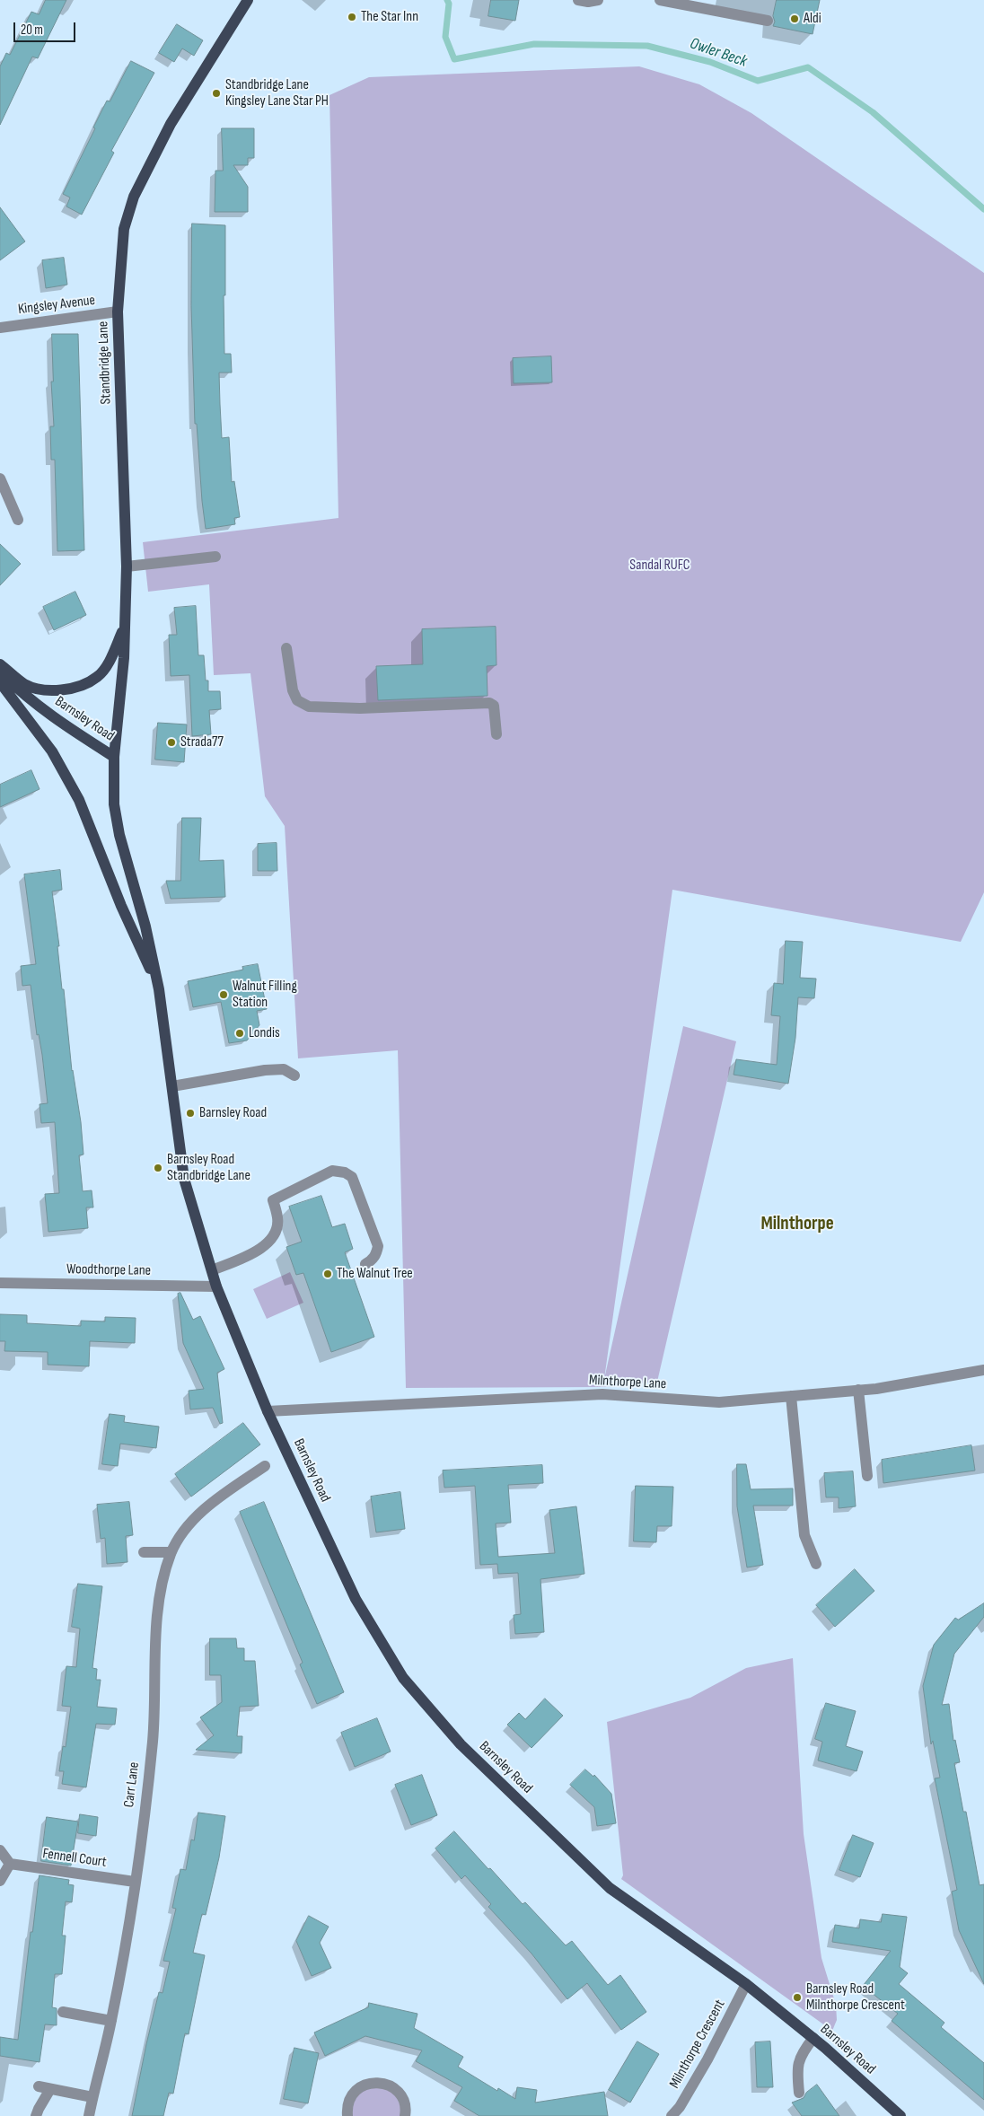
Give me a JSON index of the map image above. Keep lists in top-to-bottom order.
{
  "streets": {
    "main road": ["Standbridge Lane", "Barnsley Road"],
    "street": [
      "Kingsley Avenue",
      "Woodthorpe Lane",
      "Milnthorpe Lane",
      "Carr Lane",
      "Fennell Court",
      "Milnthorpe Crescent"
    ]
  },
  "crossings": [
    ["Kingsley Avenue", "Standbridge Lane"],
    ["Standbridge Lane", "Barnsley Road"],
    ["Barnsley Road", "Woodthorpe Lane"],
    ["Barnsley Road", "Milnthorpe Lane"],
    ["Barnsley Road", "Milnthorpe Crescent"],
    ["Carr Lane", "Fennell Court"]
  ],
  "districts": ["Milnthorpe"],
  "water": ["Owler Beck"],
  "parks": ["Sandal RUFC"],
  "places": [
    "The Star Inn",
    "Aldi",
    "Standbridge Lane Kingsley Lane Star PH",
    "Strada77",
    "Walnut Filling Station",
    "Londis",
    "Barnsley Road",
    "Barnsley Road Standbridge Lane",
    "The Walnut Tree",
    "Barnsley Road Milnthorpe Crescent"
  ],
  "scale_bar": "20 m"
}
